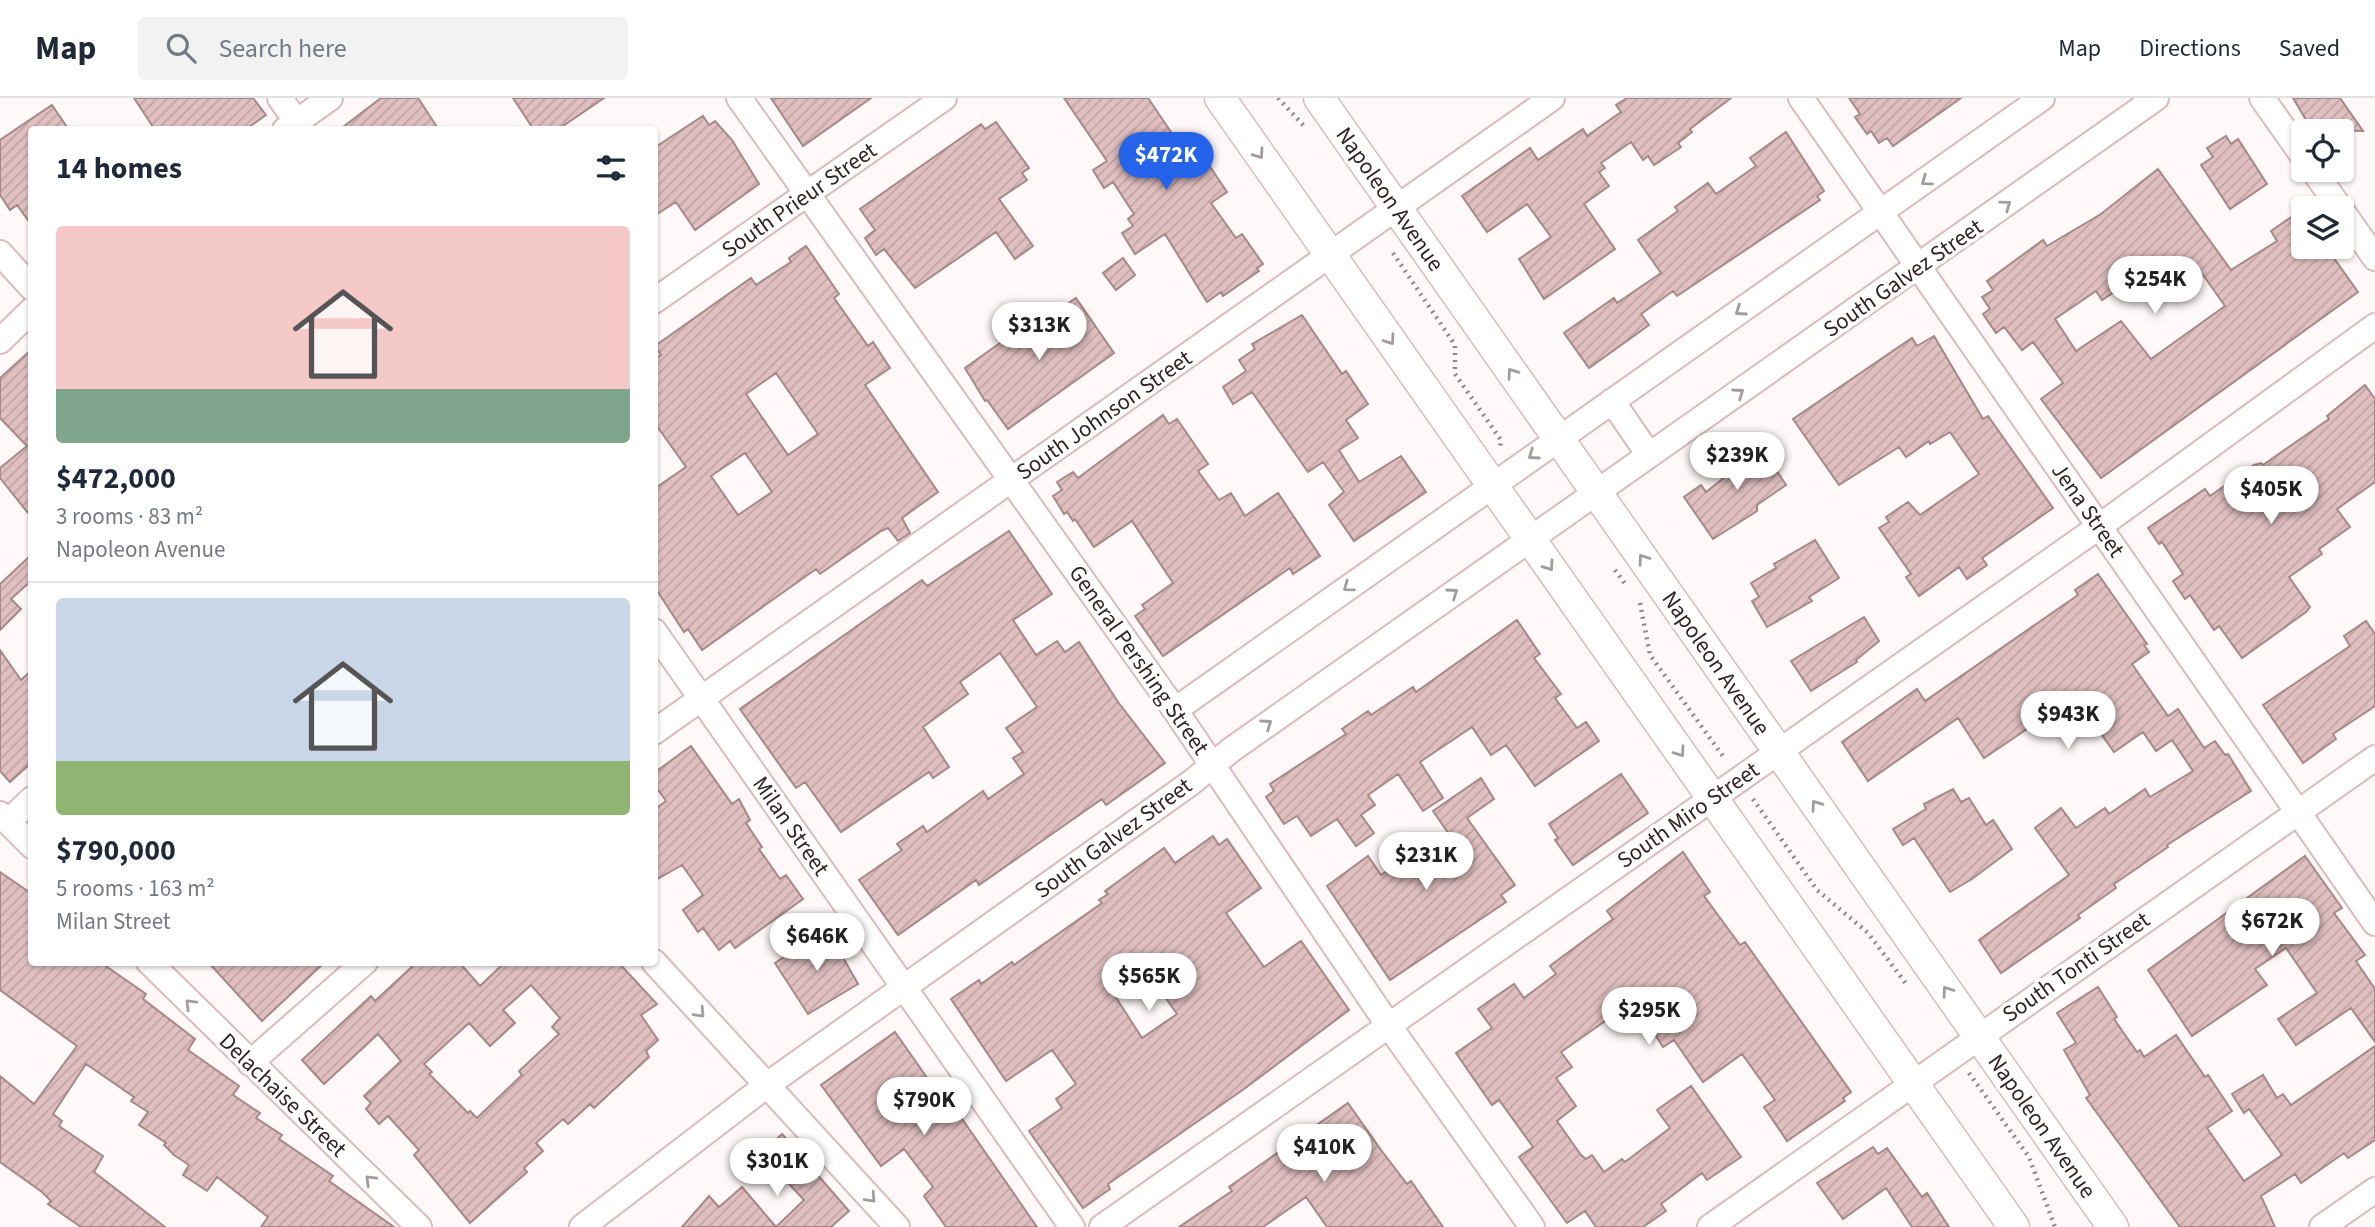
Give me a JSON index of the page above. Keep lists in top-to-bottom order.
{
  "streets": {
    "main road": ["Napoleon Avenue"],
    "street": [
      "South Prieur Street",
      "South Galvez Street",
      "South Johnson Street",
      "Jena Street",
      "General Pershing Street",
      "South Miro Street",
      "Milan Street",
      "South Tonti Street",
      "Delachaise Street"
    ]
  },
  "crossings": [
    ["Napoleon Avenue", "South Galvez Street"],
    ["Napoleon Avenue", "South Johnson Street"],
    ["Napoleon Avenue", "South Miro Street"],
    ["Napoleon Avenue", "South Tonti Street"],
    ["South Prieur Street", "General Pershing Street"],
    ["South Galvez Street", "Jena Street"],
    ["South Galvez Street", "General Pershing Street"],
    ["South Galvez Street", "Milan Street"],
    ["South Johnson Street", "General Pershing Street"],
    ["South Johnson Street", "Milan Street"],
    ["Jena Street", "South Miro Street"],
    ["Jena Street", "South Tonti Street"],
    ["General Pershing Street", "South Miro Street"]
  ],
  "one_way": ["Delachaise Street"],
  "page": {
    "header": "Map",
    "search": "Search here",
    "nav": ["Map", "Directions", "Saved"],
    "heading": "14 homes",
    "price": [
      "$472K",
      "$254K",
      "$313K",
      "$239K",
      "$405K",
      "$943K",
      "$231K",
      "$672K",
      "$646K",
      "$565K",
      "$295K",
      "$790K",
      "$410K",
      "$301K"
    ],
    "list": [
      {
        "name": "$472,000",
        "note": "3 rooms · 83 m² · Napoleon Avenue"
      },
      {
        "name": "$790,000",
        "note": "5 rooms · 163 m² · Milan Street"
      }
    ]
  }
}
